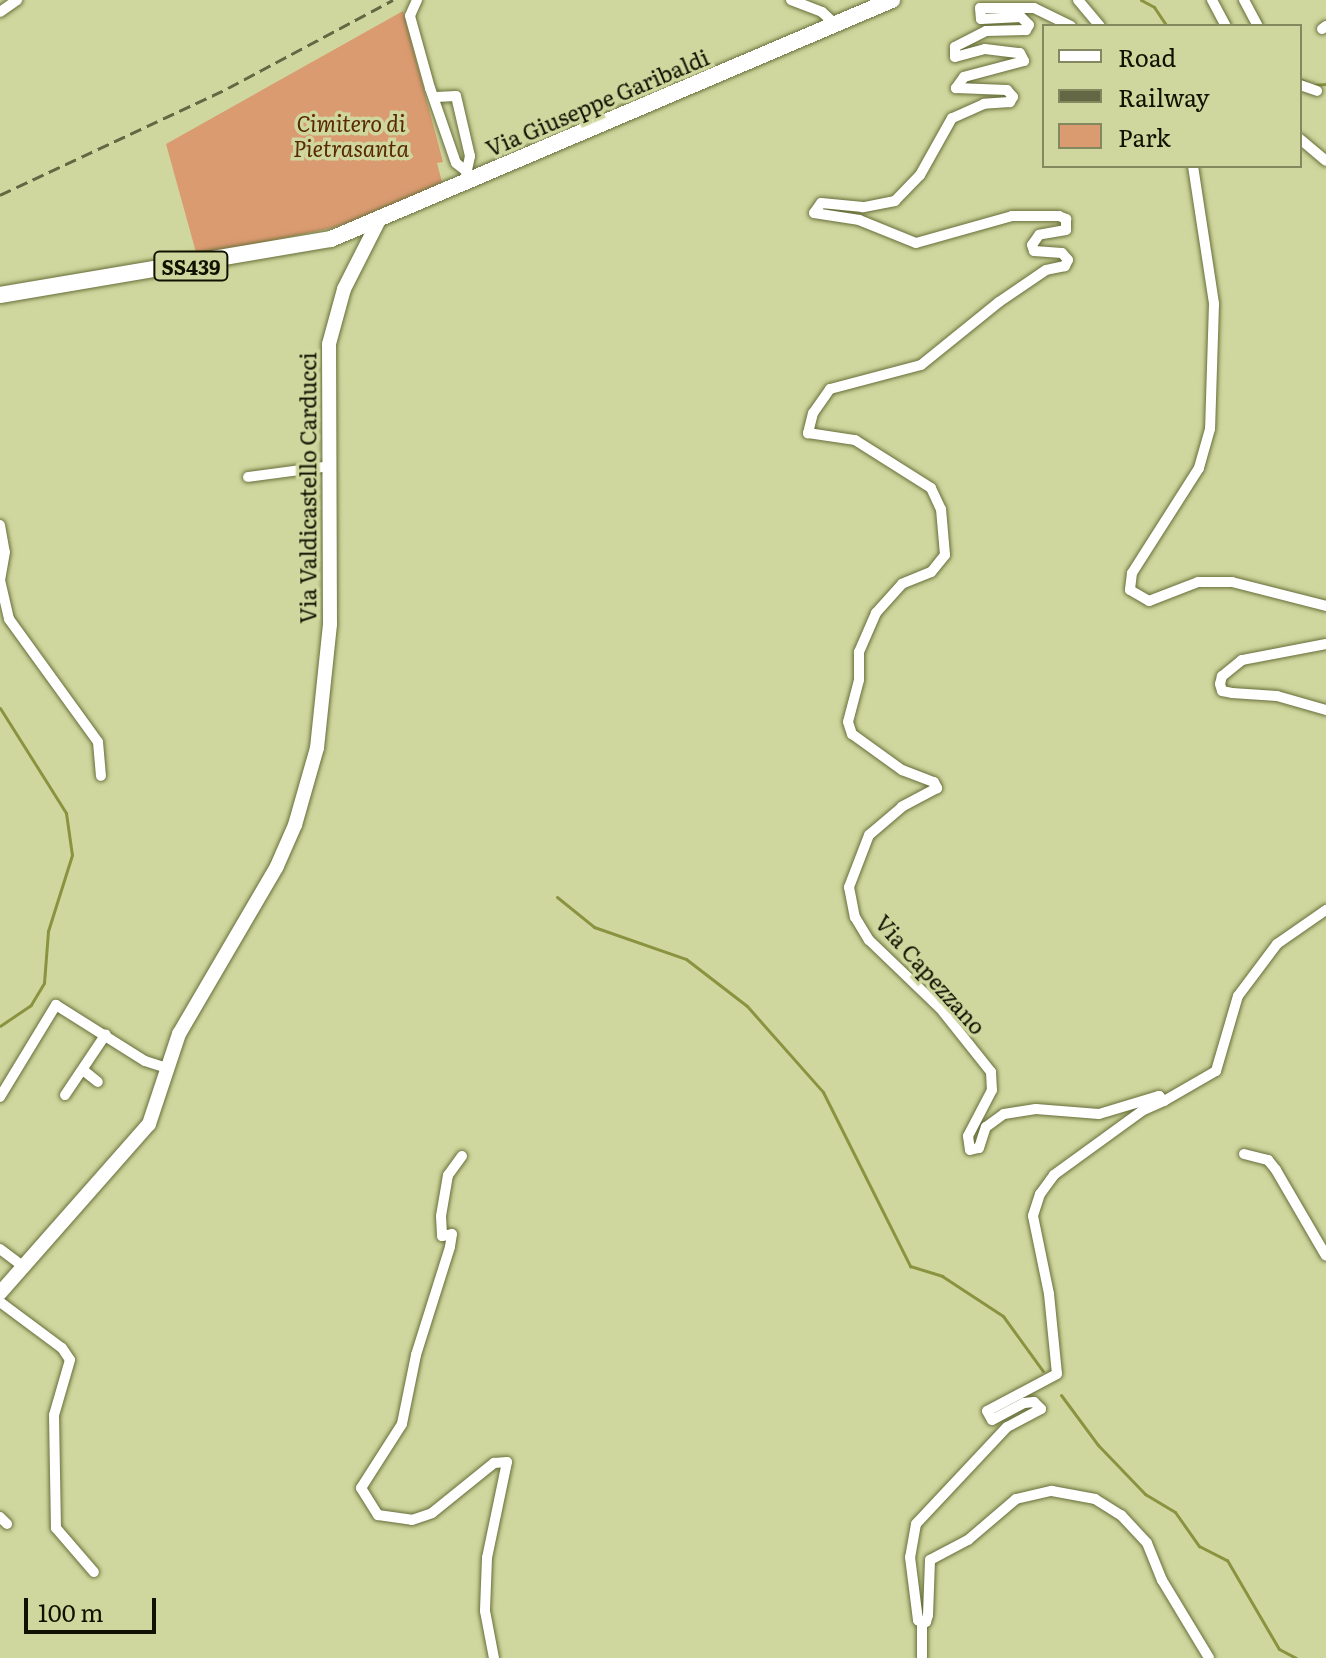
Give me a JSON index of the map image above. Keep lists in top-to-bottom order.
{
  "streets": {
    "main road": ["Via Giuseppe Garibaldi", "SS439"],
    "street": ["Via Valdicastello Carducci", "Via Capezzano"]
  },
  "crossings": [
    ["Via Giuseppe Garibaldi", "SS439"],
    ["Via Giuseppe Garibaldi", "Via Valdicastello Carducci"],
    ["SS439", "Via Valdicastello Carducci"]
  ],
  "parks": ["Cimitero di Pietrasanta"],
  "legend": ["Road", "Railway", "Park"],
  "scale_bar": "100 m"
}
